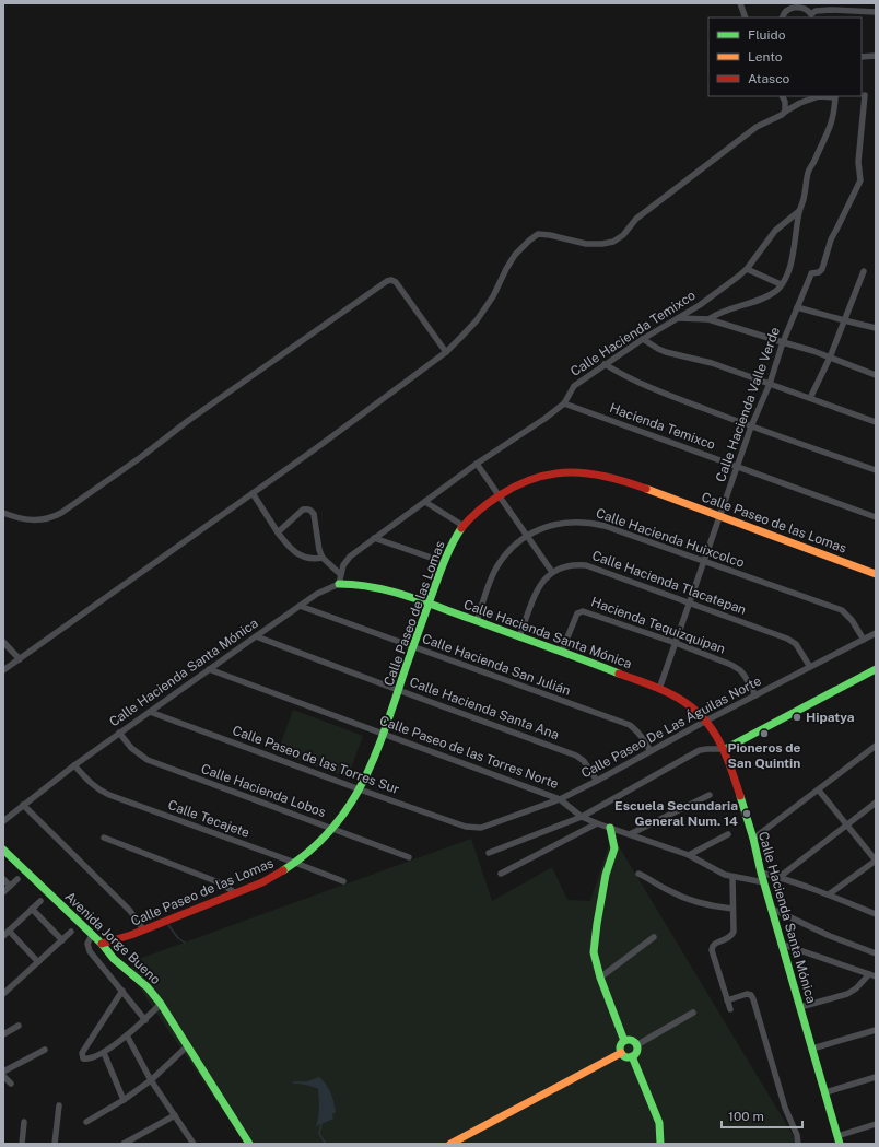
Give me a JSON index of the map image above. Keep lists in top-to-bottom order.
{
  "streets": {
    "street": [
      "Calle Hacienda Temixco",
      "Calle Hacienda Valle Verde",
      "Hacienda Temixco",
      "Calle Paseo de las Lomas",
      "Calle Hacienda Huixcolco",
      "Calle Hacienda Tlacatepan",
      "Hacienda Tequizquipan",
      "Calle Hacienda Santa Mónica",
      "Calle Hacienda San Julián",
      "Calle Hacienda Santa Ana",
      "Calle Paseo De Las Águilas Norte",
      "Calle Paseo de las Torres Norte",
      "Calle Paseo de las Torres Sur",
      "Calle Hacienda Lobos",
      "Calle Tecajete",
      "Avenida Jorge Bueno"
    ]
  },
  "crossings": [
    ["Calle Hacienda Temixco", "Hacienda Temixco"],
    ["Calle Hacienda Temixco", "Calle Hacienda Santa Mónica"],
    ["Calle Hacienda Valle Verde", "Hacienda Temixco"],
    ["Calle Hacienda Valle Verde", "Calle Paseo de las Lomas"],
    ["Calle Hacienda Valle Verde", "Calle Hacienda Huixcolco"],
    ["Calle Hacienda Valle Verde", "Calle Hacienda Tlacatepan"],
    ["Calle Hacienda Valle Verde", "Hacienda Tequizquipan"],
    ["Calle Hacienda Valle Verde", "Calle Hacienda Santa Mónica"],
    ["Calle Paseo de las Lomas", "Calle Hacienda Santa Mónica"],
    ["Calle Paseo de las Lomas", "Calle Hacienda San Julián"],
    ["Calle Paseo de las Lomas", "Calle Hacienda Santa Ana"],
    ["Calle Paseo de las Lomas", "Calle Paseo de las Torres Norte"],
    ["Calle Paseo de las Lomas", "Calle Paseo de las Torres Sur"],
    ["Calle Paseo de las Lomas", "Calle Hacienda Lobos"],
    ["Calle Paseo de las Lomas", "Calle Tecajete"],
    ["Calle Paseo de las Lomas", "Avenida Jorge Bueno"],
    ["Calle Hacienda Huixcolco", "Calle Hacienda Santa Mónica"],
    ["Calle Hacienda Huixcolco", "Calle Paseo De Las Águilas Norte"],
    ["Calle Hacienda Tlacatepan", "Calle Hacienda Santa Mónica"],
    ["Calle Hacienda Tlacatepan", "Calle Paseo De Las Águilas Norte"],
    ["Hacienda Tequizquipan", "Calle Hacienda Santa Mónica"],
    ["Hacienda Tequizquipan", "Calle Paseo De Las Águilas Norte"],
    ["Calle Hacienda Santa Mónica", "Calle Hacienda San Julián"],
    ["Calle Hacienda Santa Mónica", "Calle Hacienda Santa Ana"],
    ["Calle Hacienda Santa Mónica", "Calle Paseo De Las Águilas Norte"],
    ["Calle Hacienda Santa Mónica", "Calle Paseo de las Torres Norte"],
    ["Calle Hacienda Santa Mónica", "Calle Paseo de las Torres Sur"],
    ["Calle Hacienda Santa Mónica", "Calle Hacienda Lobos"],
    ["Calle Hacienda Santa Mónica", "Calle Tecajete"],
    ["Calle Hacienda San Julián", "Calle Paseo De Las Águilas Norte"],
    ["Calle Hacienda Santa Ana", "Calle Paseo De Las Águilas Norte"],
    ["Calle Paseo De Las Águilas Norte", "Calle Paseo de las Torres Norte"],
    ["Calle Paseo De Las Águilas Norte", "Calle Paseo de las Torres Sur"]
  ],
  "places": ["Hipatya", "Pioneros de San Quintin", "Escuela Secundaria General Num. 14"],
  "legend": ["Fluido", "Lento", "Atasco"],
  "scale_bar": "100 m"
}
